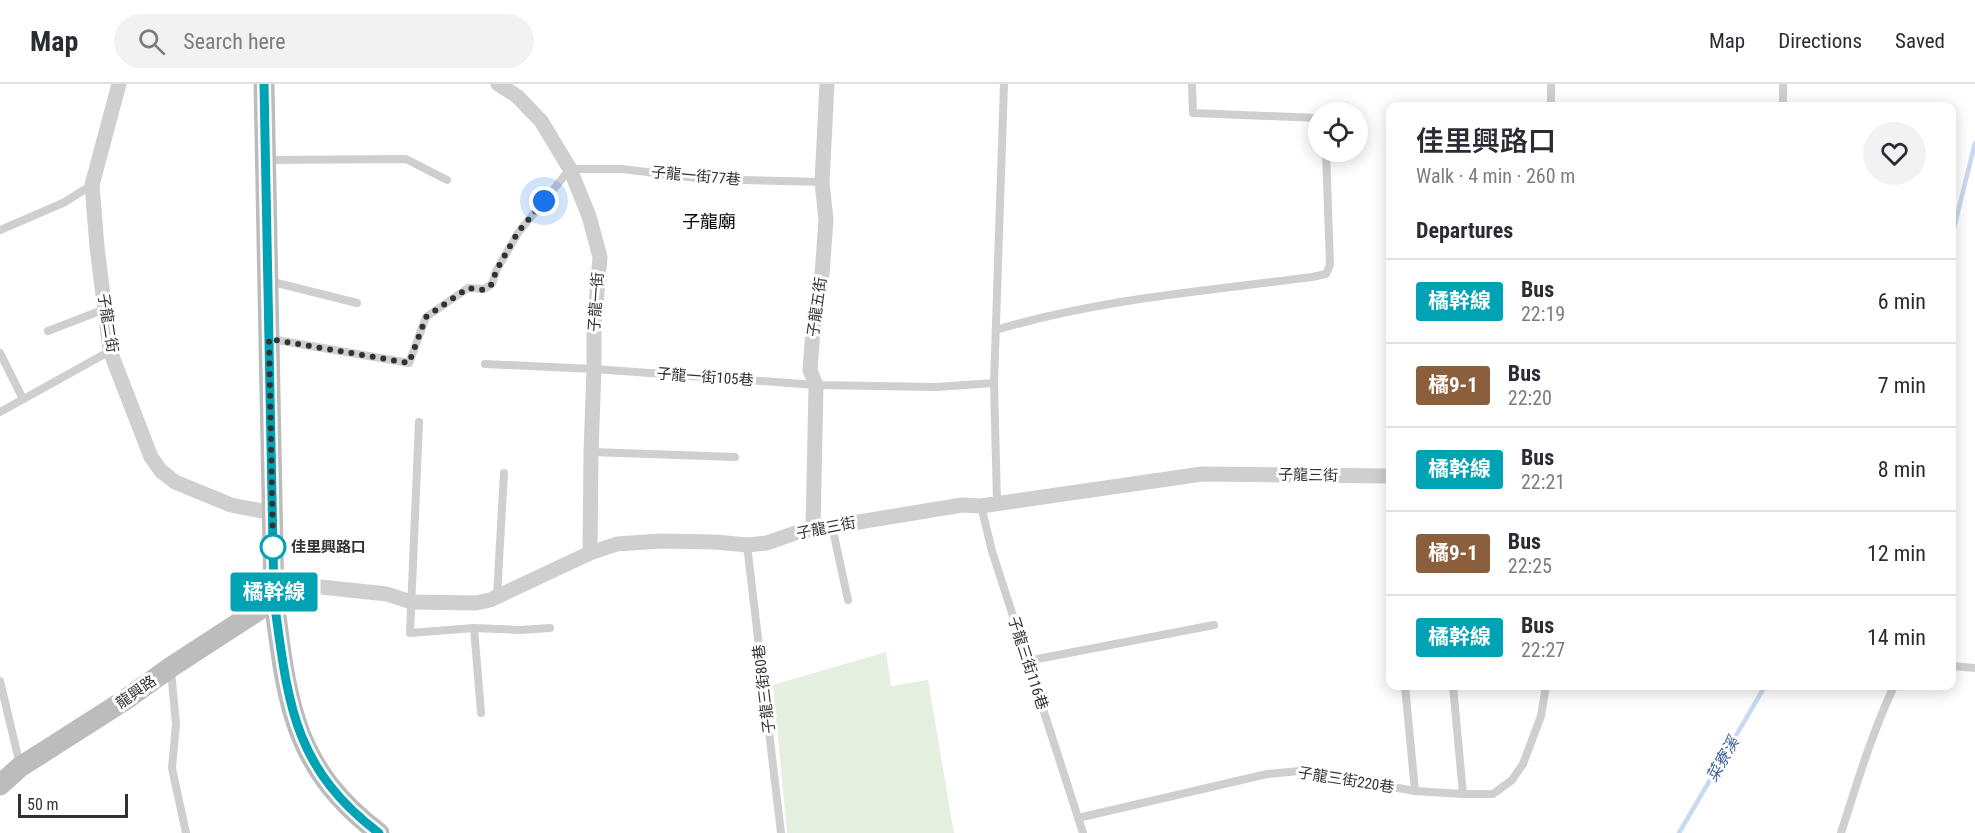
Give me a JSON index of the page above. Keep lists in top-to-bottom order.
{
  "streets": {
    "main road": ["龍興路"],
    "street": [
      "子龍一街",
      "子龍五街",
      "子龍二街",
      "子龍三街"
    ],
    "lane": [
      "子龍一街77巷",
      "子龍一街105巷",
      "子龍三街116巷",
      "子龍三街80巷",
      "子龍三街220巷"
    ]
  },
  "crossings": [
    ["子龍一街77巷", "子龍一街"],
    ["子龍一街77巷", "子龍五街"],
    ["子龍一街", "子龍一街105巷"],
    ["子龍一街", "子龍三街"],
    ["子龍五街", "子龍一街105巷"],
    ["子龍五街", "子龍三街"],
    ["子龍三街", "子龍三街116巷"],
    ["子龍三街", "子龍三街80巷"],
    ["子龍三街", "龍興路"],
    ["子龍三街116巷", "子龍三街220巷"]
  ],
  "districts": ["子龍廟"],
  "water": ["菜寮溪"],
  "places": ["佳里興路口"],
  "lines": ["bus line 橘幹線"],
  "scale_bar": "50 m",
  "page": {
    "header": "Map",
    "search": "Search here",
    "nav": ["Map", "Directions", "Saved"],
    "on_map": "橘幹線",
    "heading": [
      ["佳里興路口", "Walk · 4 min · 260 m"],
      "Departures"
    ],
    "list": [
      {
        "mark": "橘幹線",
        "name": "Bus",
        "note": "22:19",
        "value": "6 min"
      },
      {
        "mark": "橘9-1",
        "name": "Bus",
        "note": "22:20",
        "value": "7 min"
      },
      {
        "mark": "橘幹線",
        "name": "Bus",
        "note": "22:21",
        "value": "8 min"
      },
      {
        "mark": "橘9-1",
        "name": "Bus",
        "note": "22:25",
        "value": "12 min"
      },
      {
        "mark": "橘幹線",
        "name": "Bus",
        "note": "22:27",
        "value": "14 min"
      }
    ],
    "scale": "50 m"
  }
}
